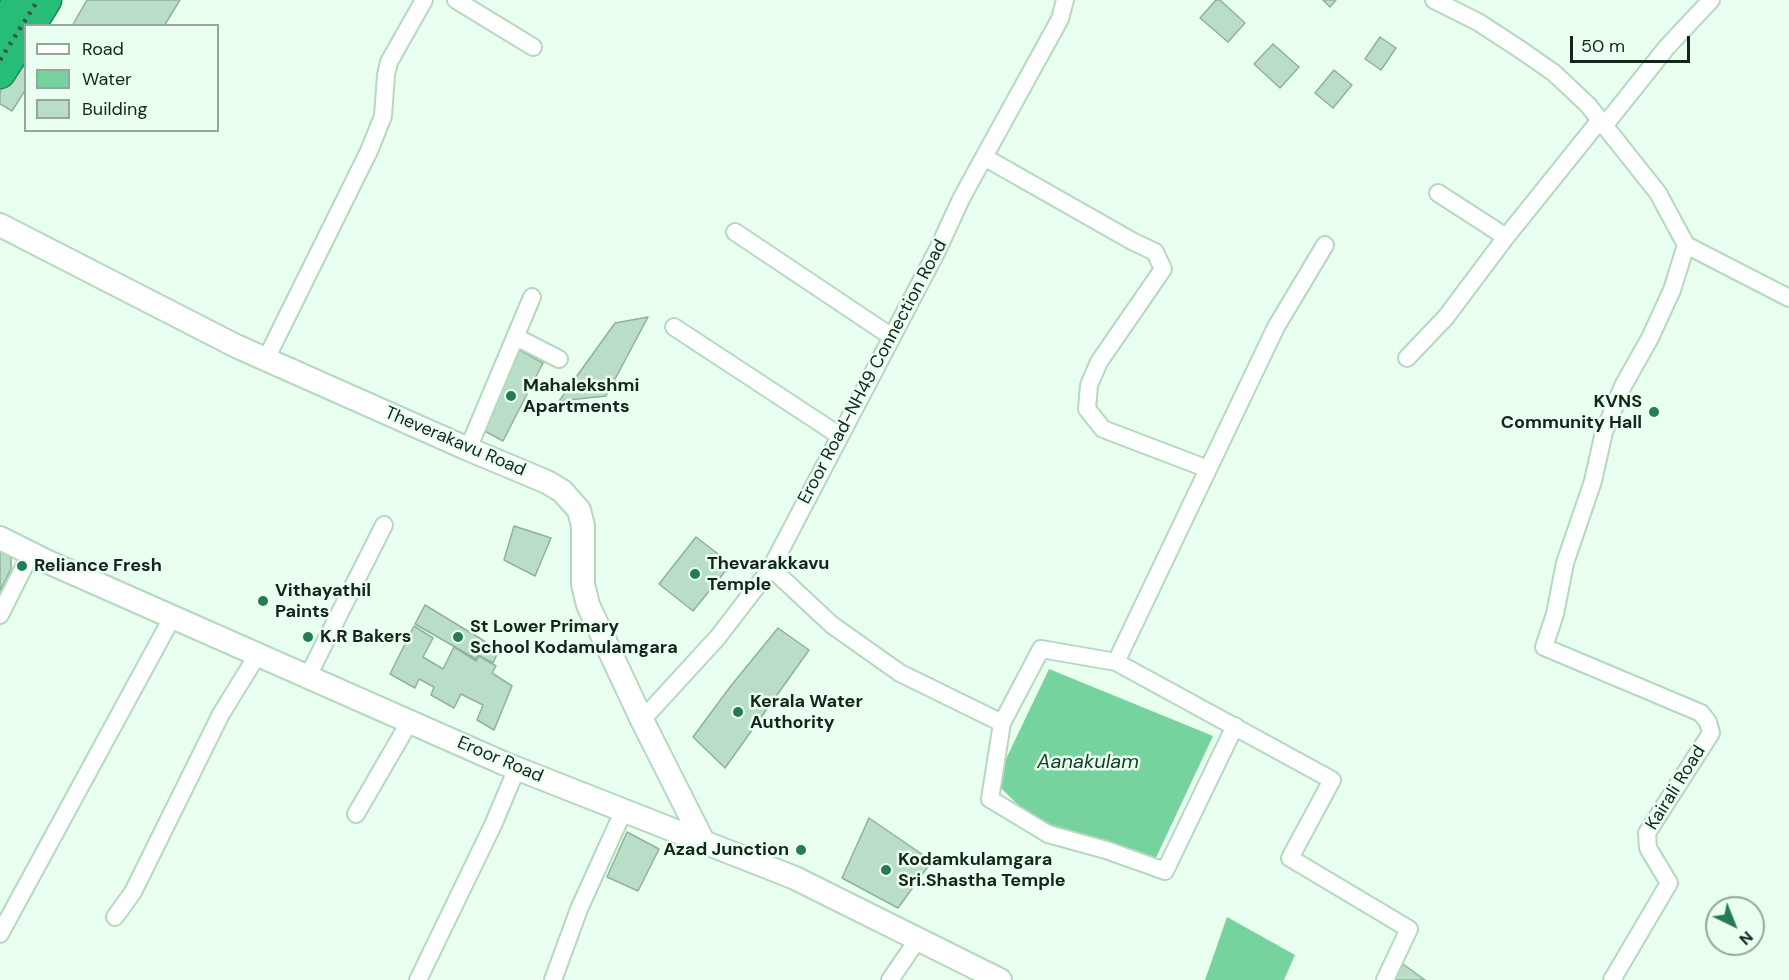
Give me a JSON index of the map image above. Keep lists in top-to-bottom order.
{
  "streets": {
    "main road": ["Theverakavu Road", "Eroor Road"],
    "street": ["Eroor Road-NH49 Connection Road", "Kairali Road"]
  },
  "crossings": [
    ["Eroor Road-NH49 Connection Road", "Theverakavu Road"],
    ["Theverakavu Road", "Eroor Road"]
  ],
  "water": ["Aanakulam"],
  "places": [
    "Mahalekshmi Apartments",
    "KVNS Community Hall",
    "Reliance Fresh",
    "Thevarakkavu Temple",
    "Vithayathil Paints",
    "K.R Bakers",
    "St Lower Primary School Kodamulamgara",
    "Kerala Water Authority",
    "Azad Junction",
    "Kodamkulamgara Sri.Shastha Temple"
  ],
  "legend": ["Road", "Water", "Building"],
  "scale_bar": "50 m",
  "north": "bottom right"
}
